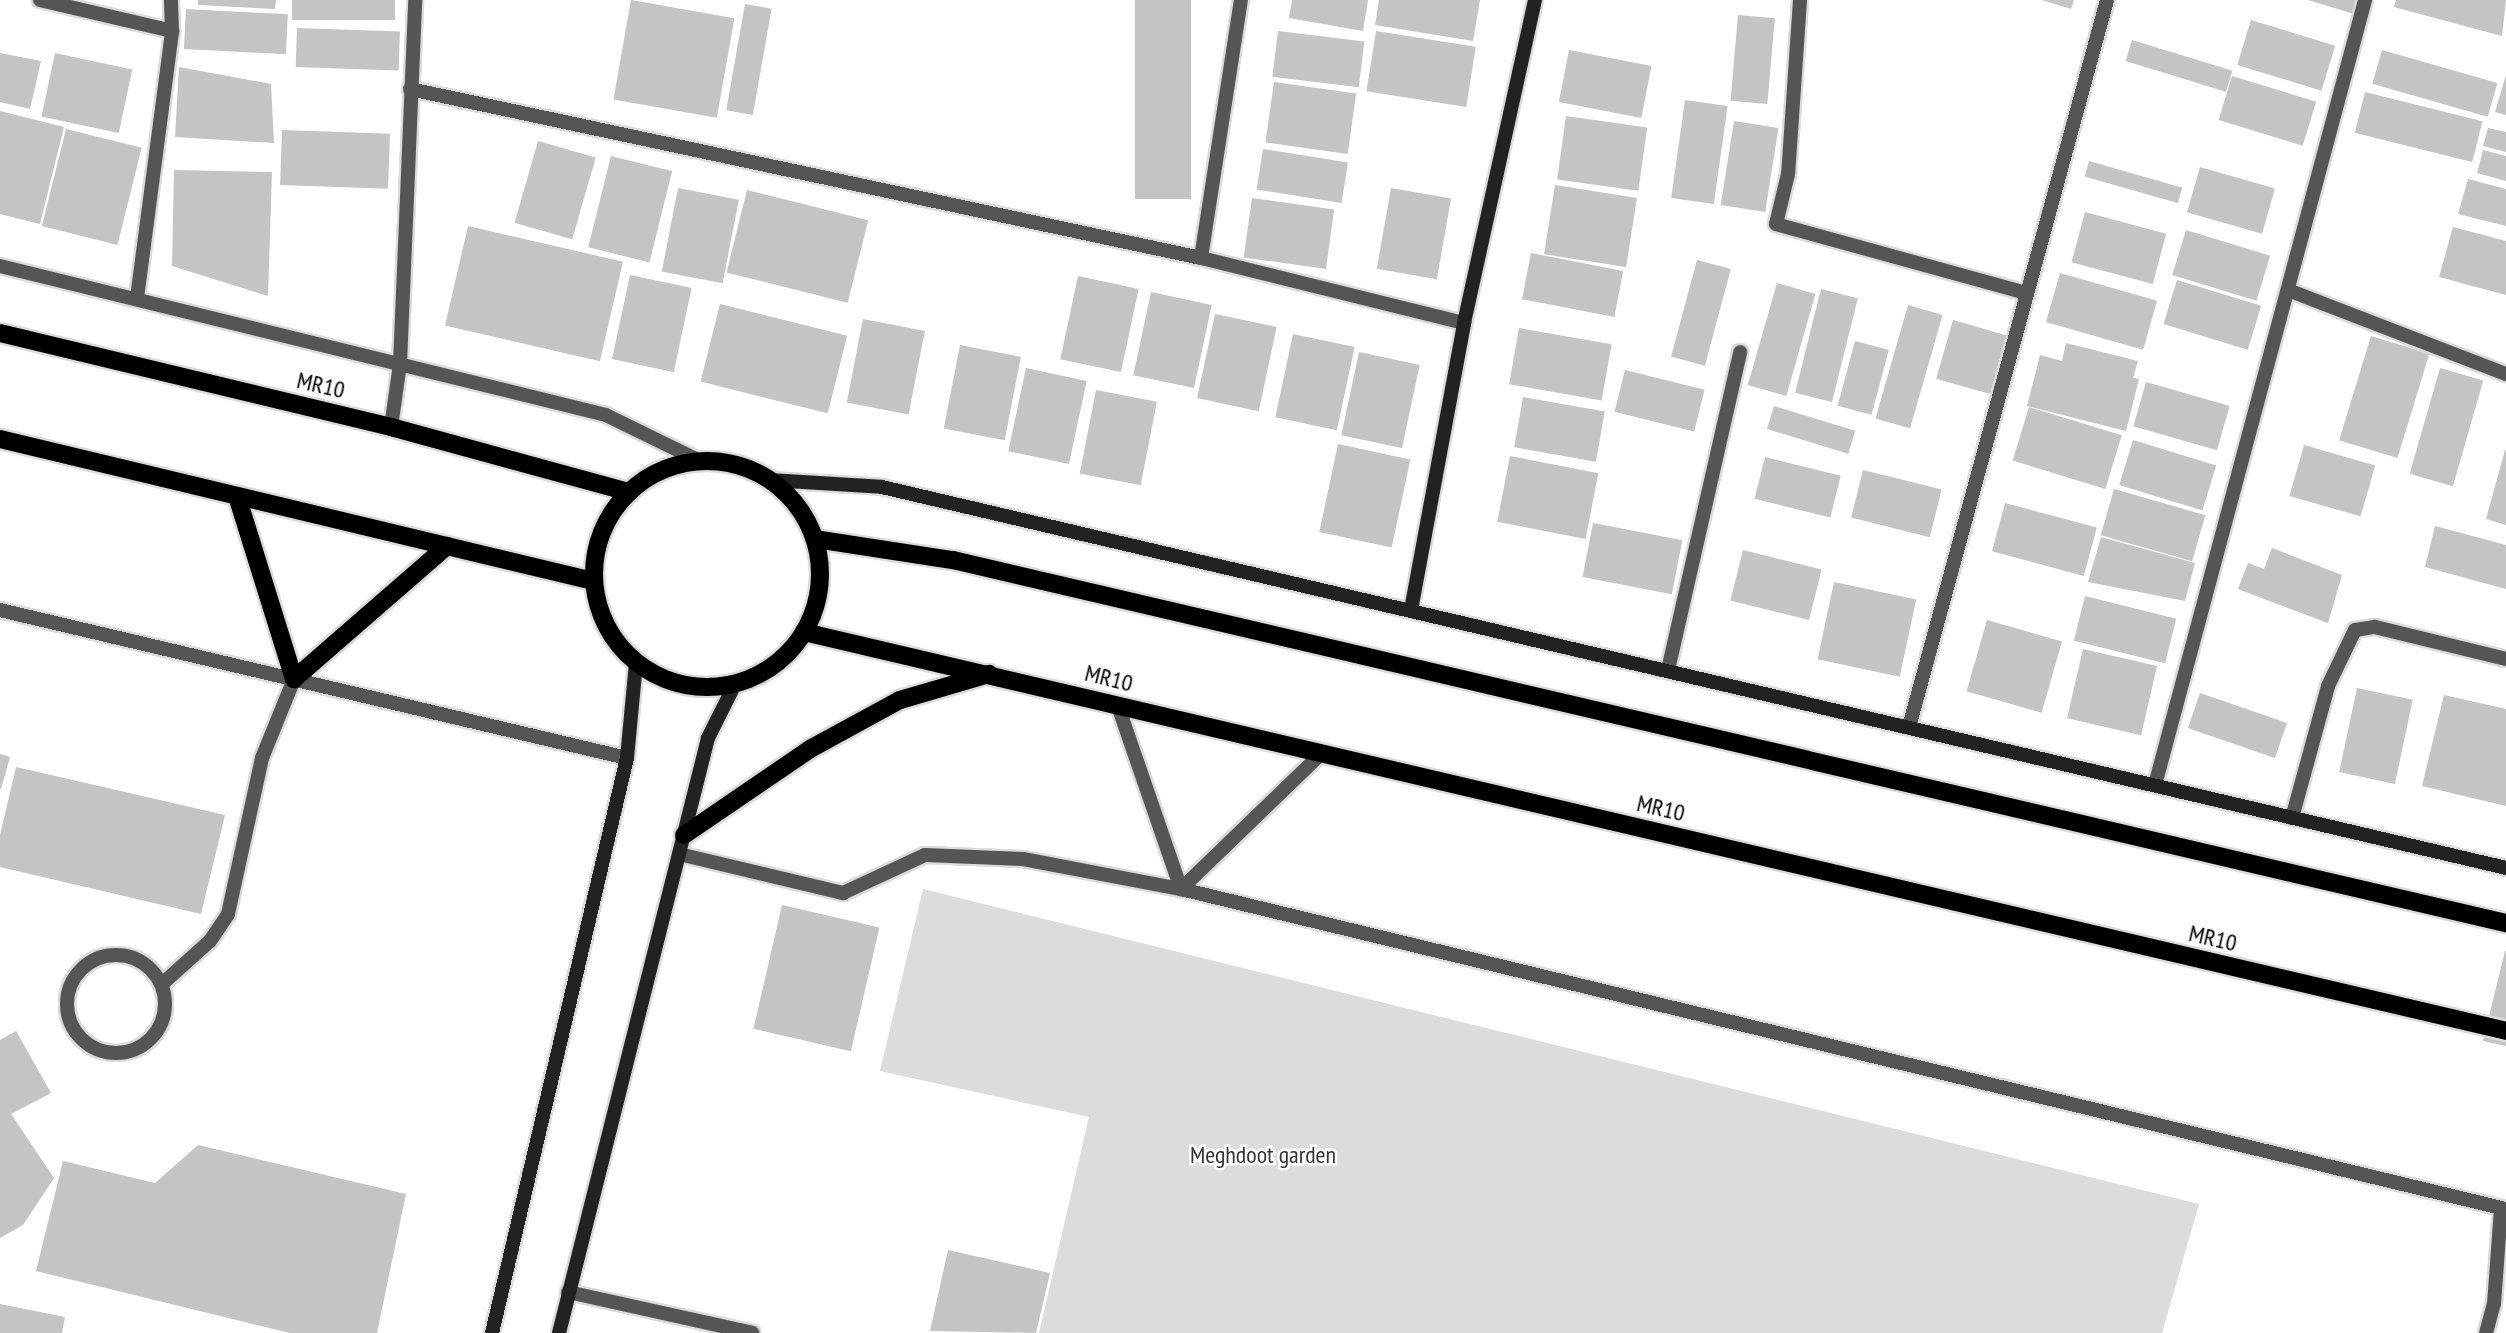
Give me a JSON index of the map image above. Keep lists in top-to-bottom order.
{
  "streets": {
    "main road": ["MR10"]
  },
  "parks": ["Meghdoot garden"]
}
